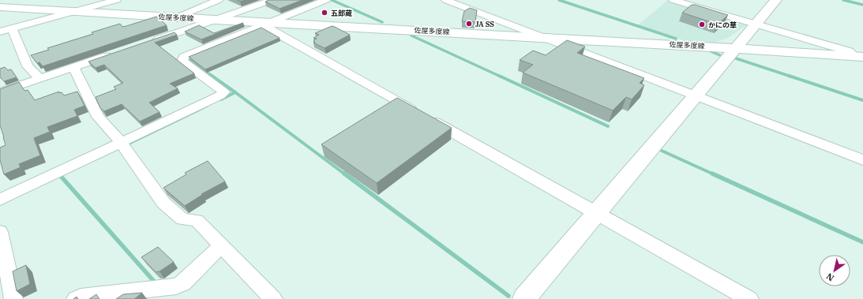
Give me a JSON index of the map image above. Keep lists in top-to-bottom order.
{
  "streets": {
    "main road": ["佐屋多度線"]
  },
  "places": ["五郎蔵", "JA SS", "かにの華"],
  "north": "bottom left"
}
